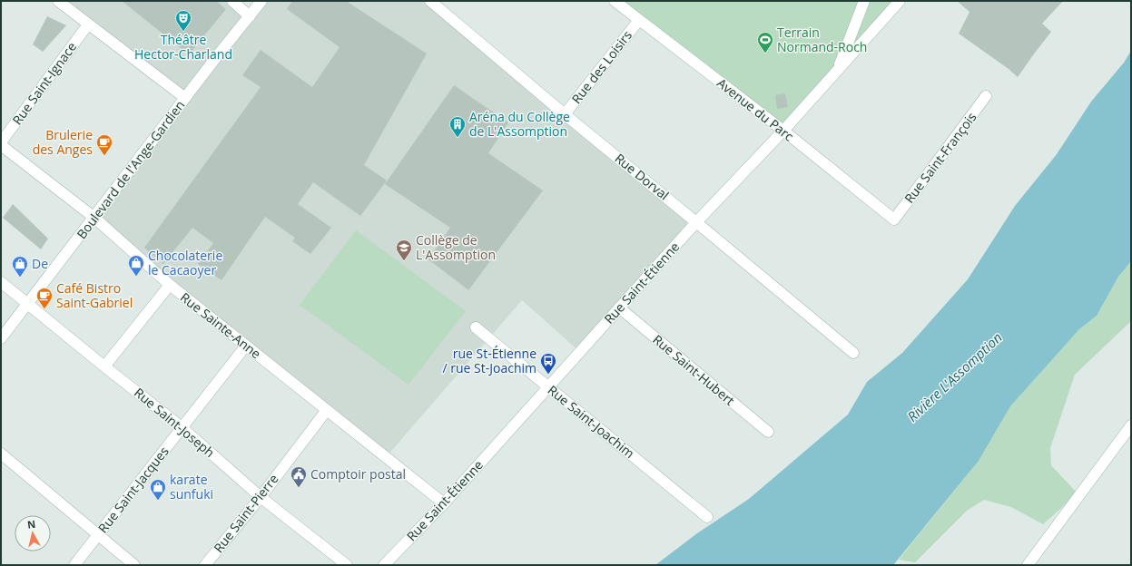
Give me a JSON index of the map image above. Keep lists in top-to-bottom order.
{
  "streets": {
    "street": [
      "Rue des Loisirs",
      "Rue Saint-Ignace",
      "Avenue du Parc",
      "Rue Saint-François",
      "Boulevard de l'Ange-Gardien",
      "Rue Dorval",
      "Rue Saint-Étienne",
      "Rue Sainte-Anne",
      "Rue Saint-Hubert",
      "Rue Saint-Joachim",
      "Rue Saint-Joseph",
      "Rue Saint-Jacques",
      "Rue Saint-Pierre"
    ]
  },
  "crossings": [
    ["Rue des Loisirs", "Avenue du Parc"],
    ["Rue des Loisirs", "Rue Dorval"],
    ["Rue Saint-Ignace", "Rue Sainte-Anne"],
    ["Avenue du Parc", "Rue Saint-François"],
    ["Avenue du Parc", "Rue Saint-Étienne"],
    ["Boulevard de l'Ange-Gardien", "Rue Sainte-Anne"],
    ["Boulevard de l'Ange-Gardien", "Rue Saint-Joseph"],
    ["Rue Dorval", "Rue Saint-Étienne"],
    ["Rue Saint-Étienne", "Rue Sainte-Anne"],
    ["Rue Saint-Étienne", "Rue Saint-Hubert"],
    ["Rue Saint-Étienne", "Rue Saint-Joachim"],
    ["Rue Sainte-Anne", "Rue Saint-Jacques"],
    ["Rue Sainte-Anne", "Rue Saint-Pierre"],
    ["Rue Saint-Joseph", "Rue Saint-Jacques"],
    ["Rue Saint-Joseph", "Rue Saint-Pierre"]
  ],
  "water": ["Rivière L'Assomption"],
  "places": {
    "theatre": ["Théâtre Hector-Charland"],
    "sports": ["Terrain Normand-Roch"],
    "building": ["Aréna du Collège de L'Assomption"],
    "cafe": ["Brulerie des Anges", "Café Bistro Saint-Gabriel"],
    "school or university": ["Collège de L'Assomption"],
    "shop": ["Chocolaterie le Cacaoyer", "De", "karate sunfuki"],
    "bus stop": ["rue St-Étienne / rue St-Joachim"],
    "public building": ["Comptoir postal"]
  },
  "north": "top"
}
